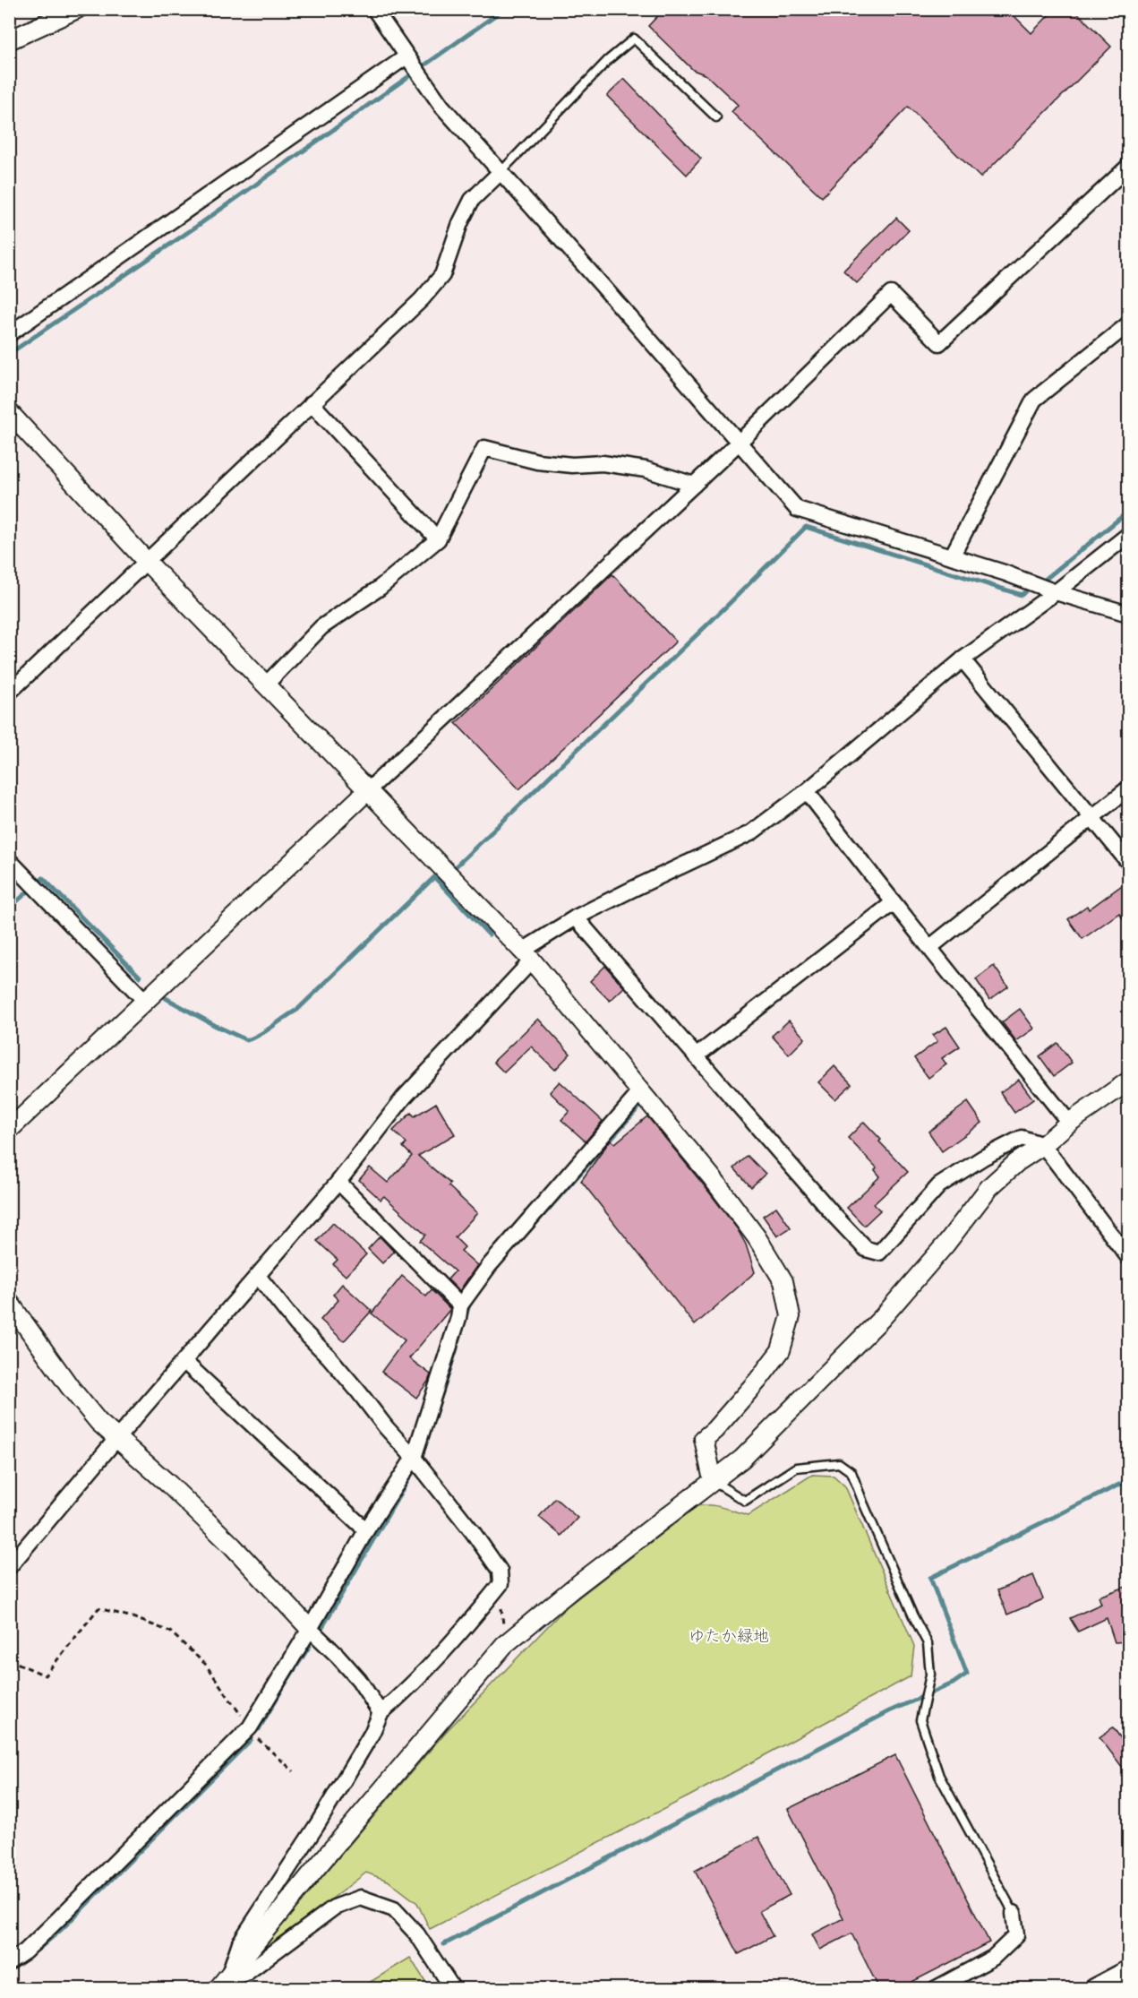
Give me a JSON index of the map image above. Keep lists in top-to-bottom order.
{
  "parks": ["ゆたか緑地"]
}
